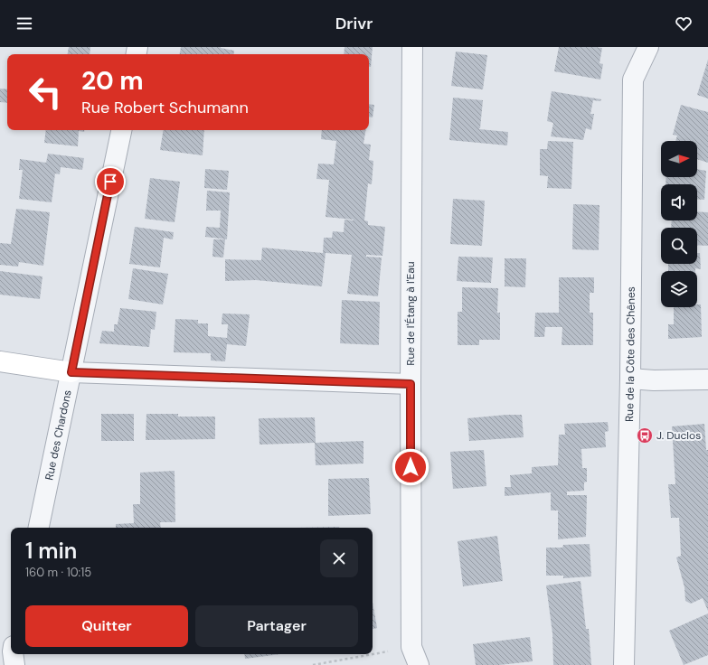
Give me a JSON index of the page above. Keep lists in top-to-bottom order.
{
  "streets": {
    "street": ["Rue de l'Étang à l'Eau", "Rue de la Côte des Chênes", "Rue des Chardons"]
  },
  "places": {
    "bus stop": ["J. Duclos"]
  },
  "north": "right",
  "page": {
    "header": "Drivr",
    "turn": ["20 m", "Rue Robert Schumann"],
    "heading": ["1 min", "160 m · 10:15"],
    "buttons": ["Quitter", "Partager"]
  }
}
